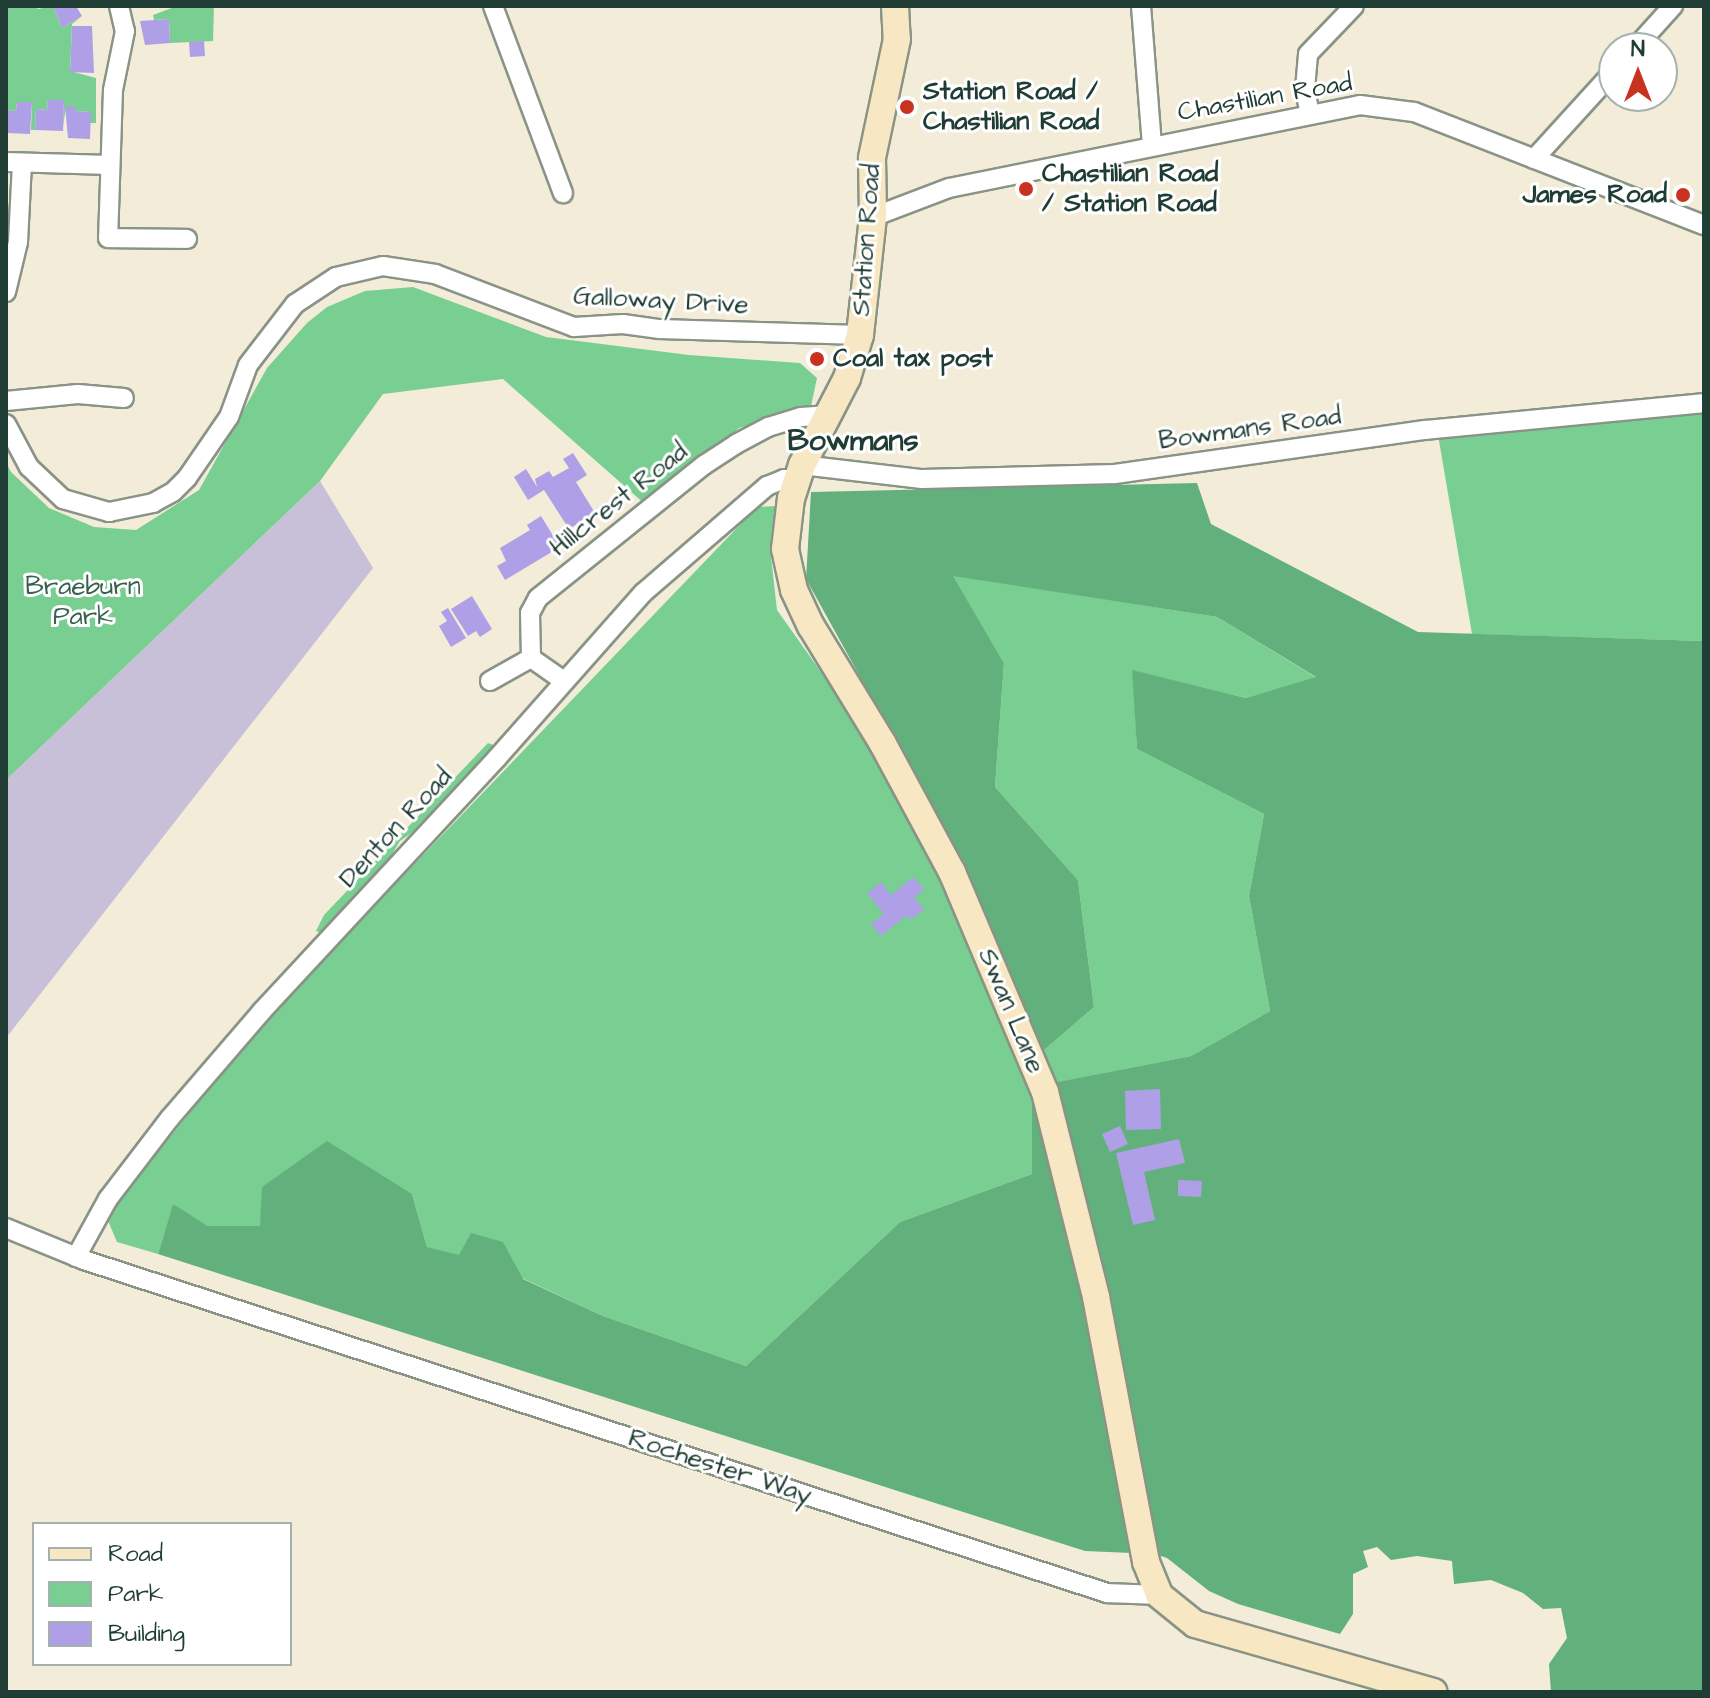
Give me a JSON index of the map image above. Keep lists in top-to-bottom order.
{
  "streets": {
    "street": [
      "Chastilian Road",
      "Station Road",
      "Galloway Drive",
      "Bowmans Road",
      "Hillcrest Road",
      "Denton Road",
      "Swan Lane",
      "Rochester Way"
    ]
  },
  "crossings": [
    ["Chastilian Road", "Station Road"],
    ["Station Road", "Galloway Drive"],
    ["Station Road", "Bowmans Road"],
    ["Station Road", "Hillcrest Road"],
    ["Station Road", "Denton Road"],
    ["Station Road", "Swan Lane"],
    ["Bowmans Road", "Denton Road"],
    ["Bowmans Road", "Swan Lane"],
    ["Denton Road", "Swan Lane"],
    ["Denton Road", "Rochester Way"],
    ["Swan Lane", "Rochester Way"]
  ],
  "districts": ["Bowmans"],
  "parks": ["Braeburn Park"],
  "places": [
    "Station Road / Chastilian Road",
    "Chastilian Road / Station Road",
    "James Road",
    "Coal tax post"
  ],
  "legend": ["Road", "Park", "Building"],
  "north": "top"
}
